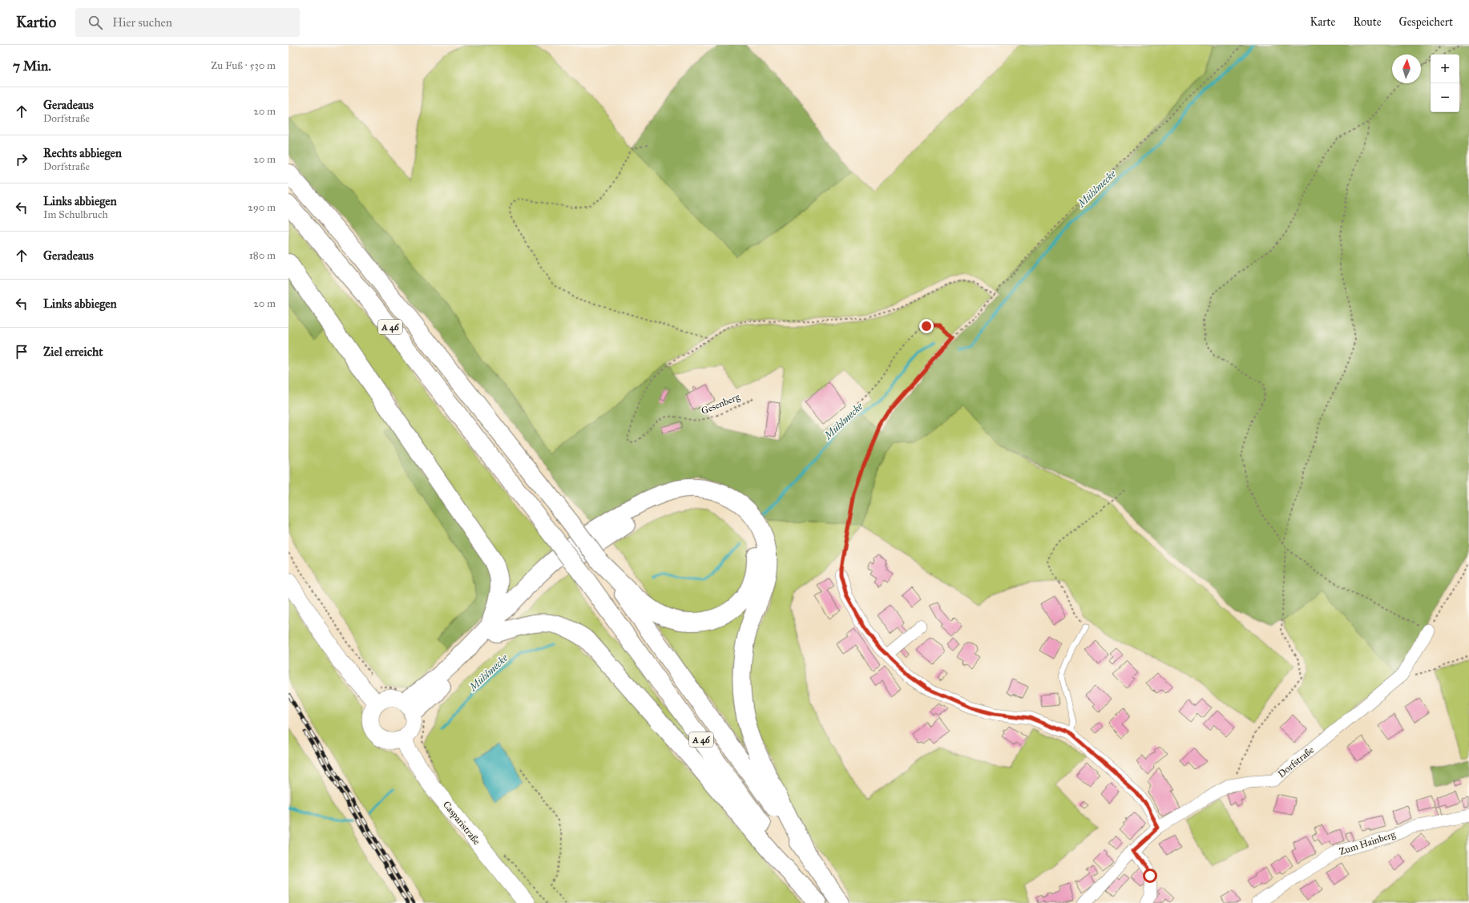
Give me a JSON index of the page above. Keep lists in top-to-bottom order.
{
  "streets": {
    "highway": ["A 46"],
    "main road": ["Casparistraße"],
    "street": ["Dorfstraße", "Zum Hainberg"],
    "path": ["Gesenberg"]
  },
  "water": ["Mühlmecke"],
  "north": "top",
  "page": {
    "header": "Kartio",
    "search": "Hier suchen",
    "nav": ["Karte", "Route", "Gespeichert"],
    "heading": ["7 Min.", "Zu Fuß · 530 m"],
    "map_buttons": ["+", "−"],
    "list": [
      ["Geradeaus", "Dorfstraße", "20 m"],
      ["Rechts abbiegen", "Dorfstraße", "20 m"],
      ["Links abbiegen", "Im Schulbruch", "290 m"],
      ["Geradeaus", "180 m"],
      ["Links abbiegen", "20 m"],
      "Ziel erreicht"
    ]
  }
}
